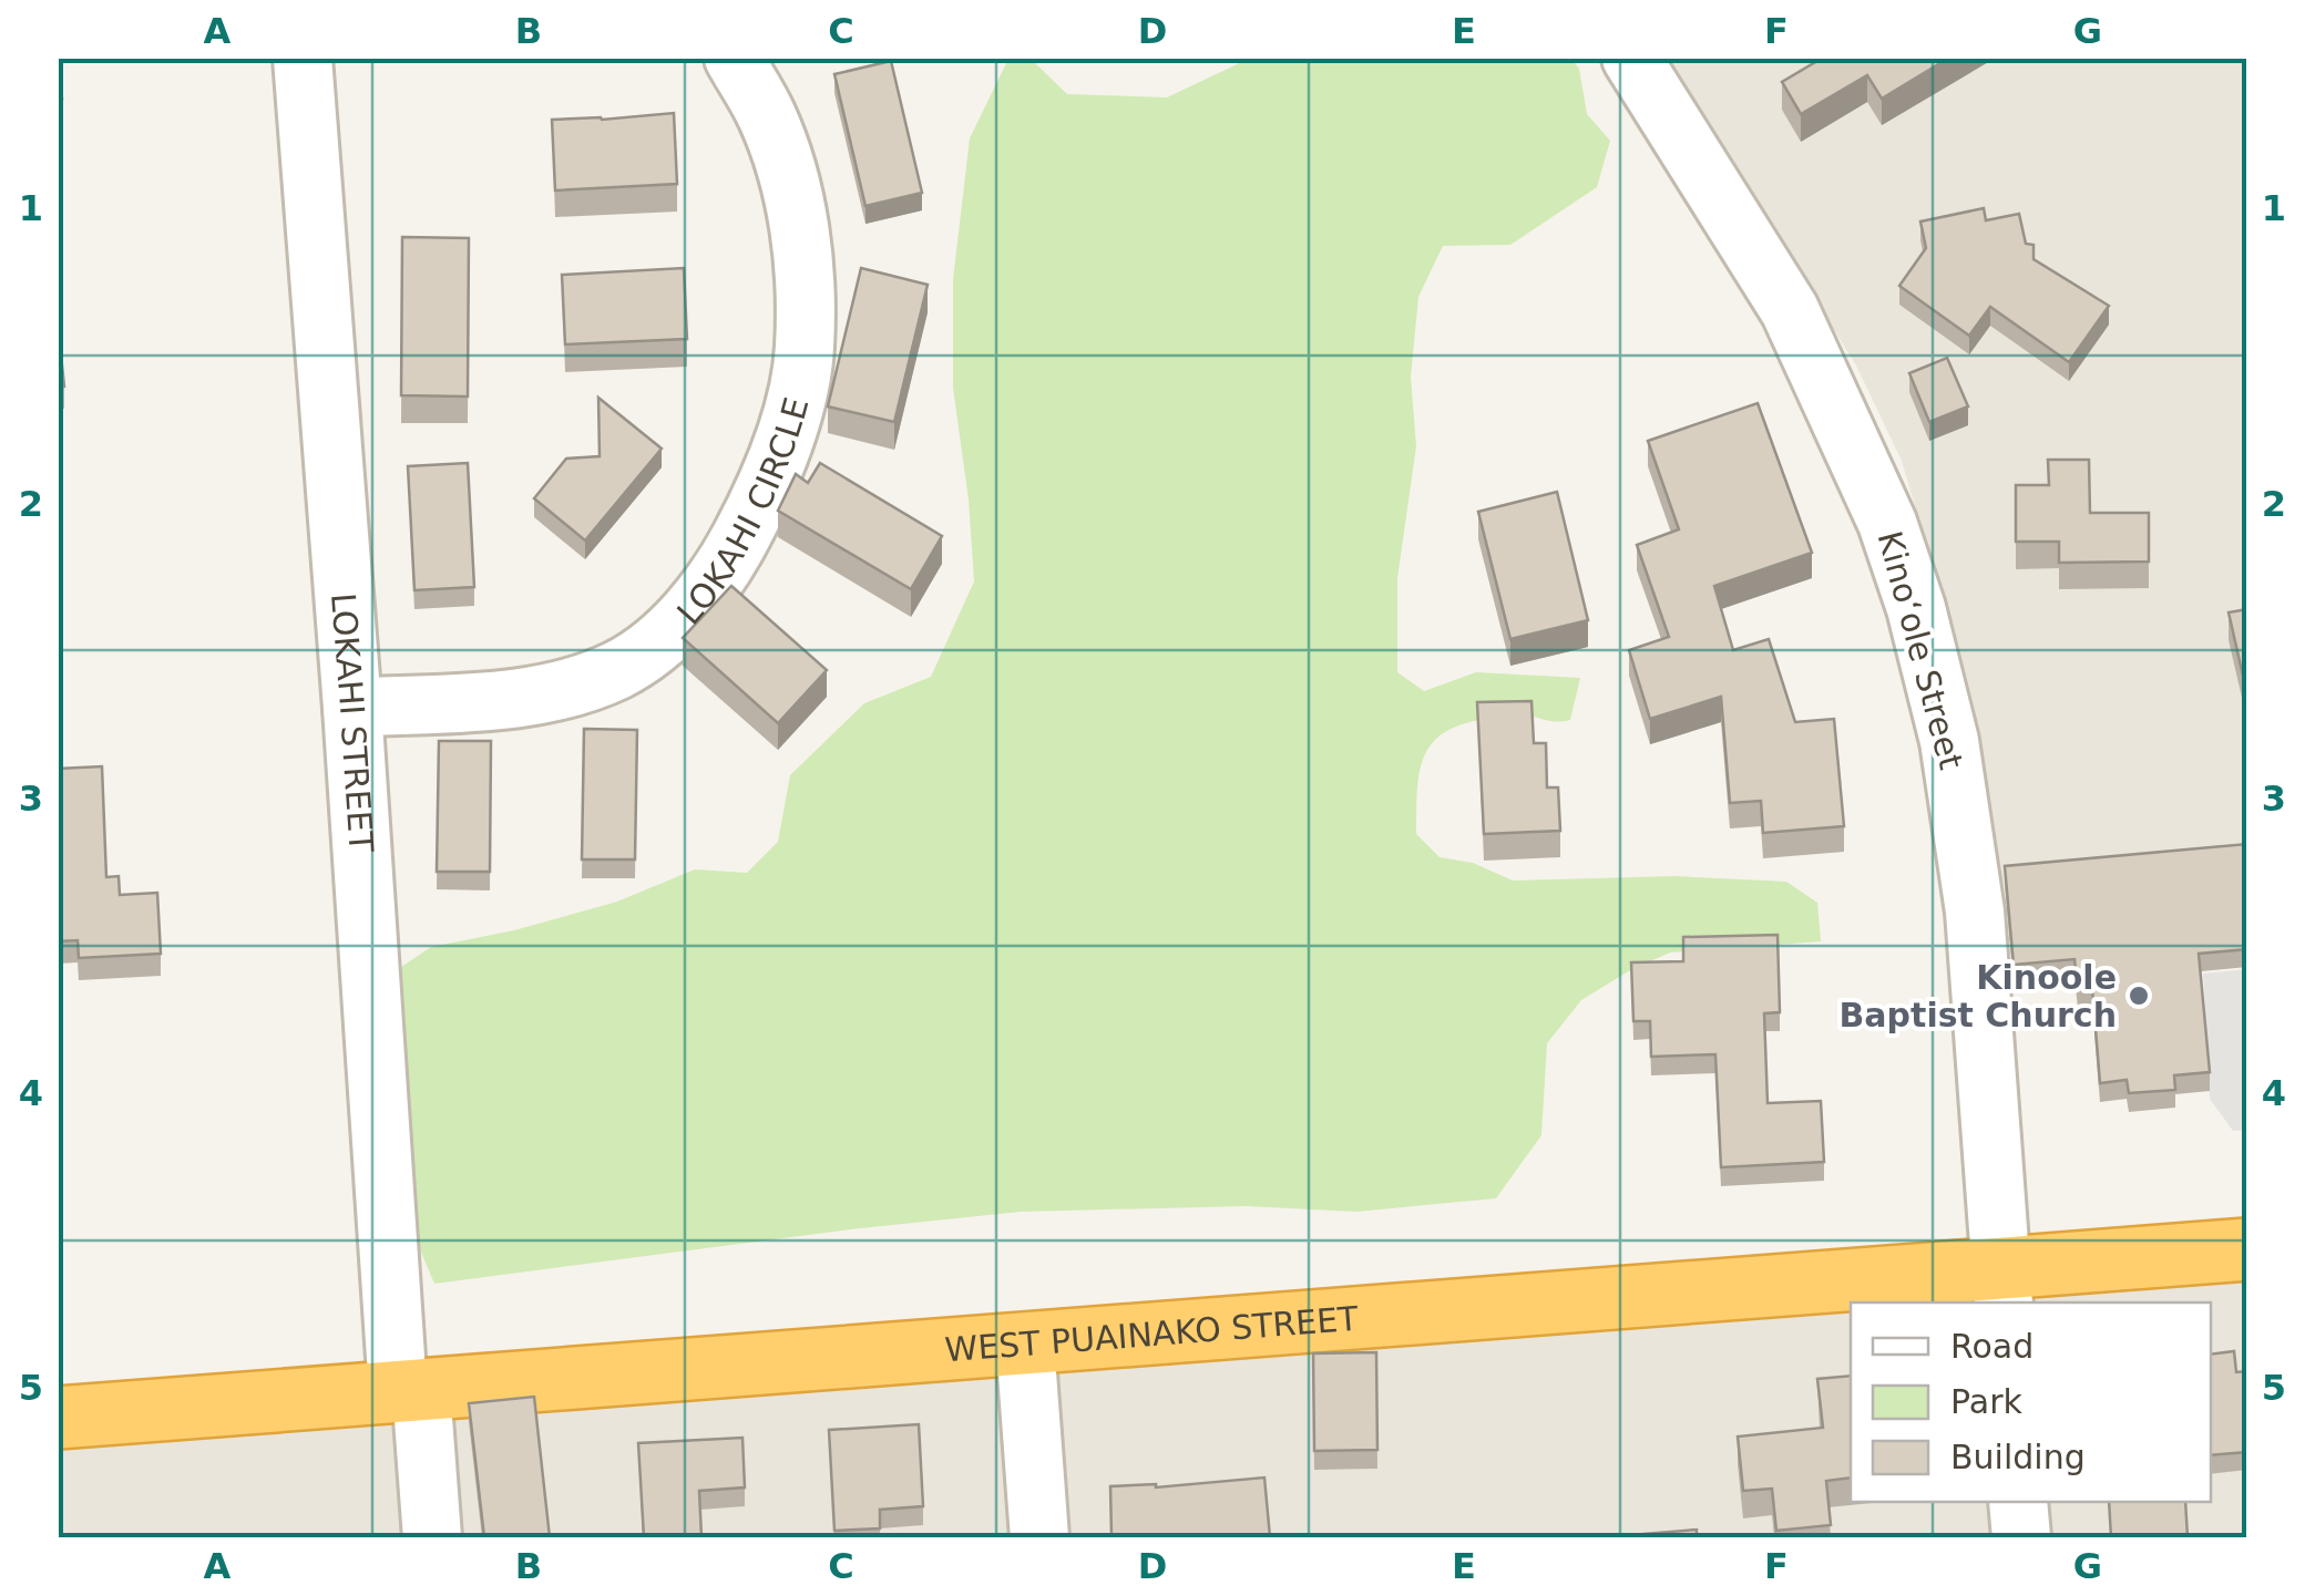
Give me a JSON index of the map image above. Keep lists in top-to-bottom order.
{
  "streets": {
    "highway": ["WEST PUAINAKO STREET"],
    "street": ["LOKAHI CIRCLE", "Kinoʻole Street", "LOKAHI STREET"]
  },
  "crossings": [
    ["LOKAHI CIRCLE", "LOKAHI STREET"],
    ["Kinoʻole Street", "WEST PUAINAKO STREET"],
    ["LOKAHI STREET", "WEST PUAINAKO STREET"]
  ],
  "places": ["Kinoole Baptist Church"],
  "legend": ["Road", "Park", "Building"],
  "grid": {
    "columns": [
      "A",
      "B",
      "C",
      "D",
      "E",
      "F",
      "G"
    ],
    "rows": [
      "1",
      "2",
      "3",
      "4",
      "5"
    ]
  }
}
